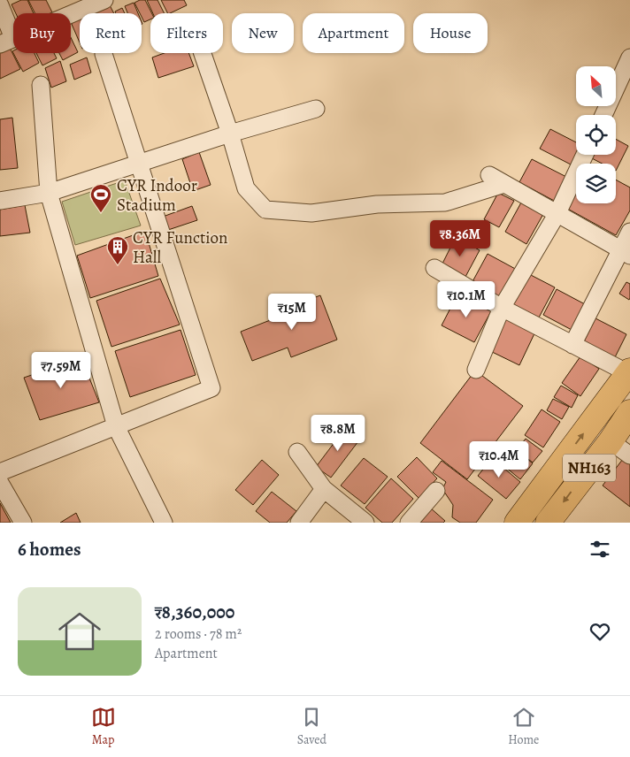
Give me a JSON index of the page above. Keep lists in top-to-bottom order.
{
  "streets": {
    "highway": ["NH163"]
  },
  "places": {
    "sports": ["CYR Indoor Stadium"],
    "building": ["CYR Function Hall"]
  },
  "north": "top left",
  "page": {
    "chip": [
      "Buy",
      "Rent",
      "Filters",
      "New",
      "Apartment",
      "House"
    ],
    "price": [
      "₹8.36M",
      "₹10.1M",
      "₹15M",
      "₹7.59M",
      "₹8.8M",
      "₹10.4M"
    ],
    "heading": "6 homes",
    "list": [
      {
        "name": "₹8,360,000",
        "note": "2 rooms · 78 m² · Apartment"
      }
    ],
    "tabs": ["Map", "Saved", "Home"]
  }
}
